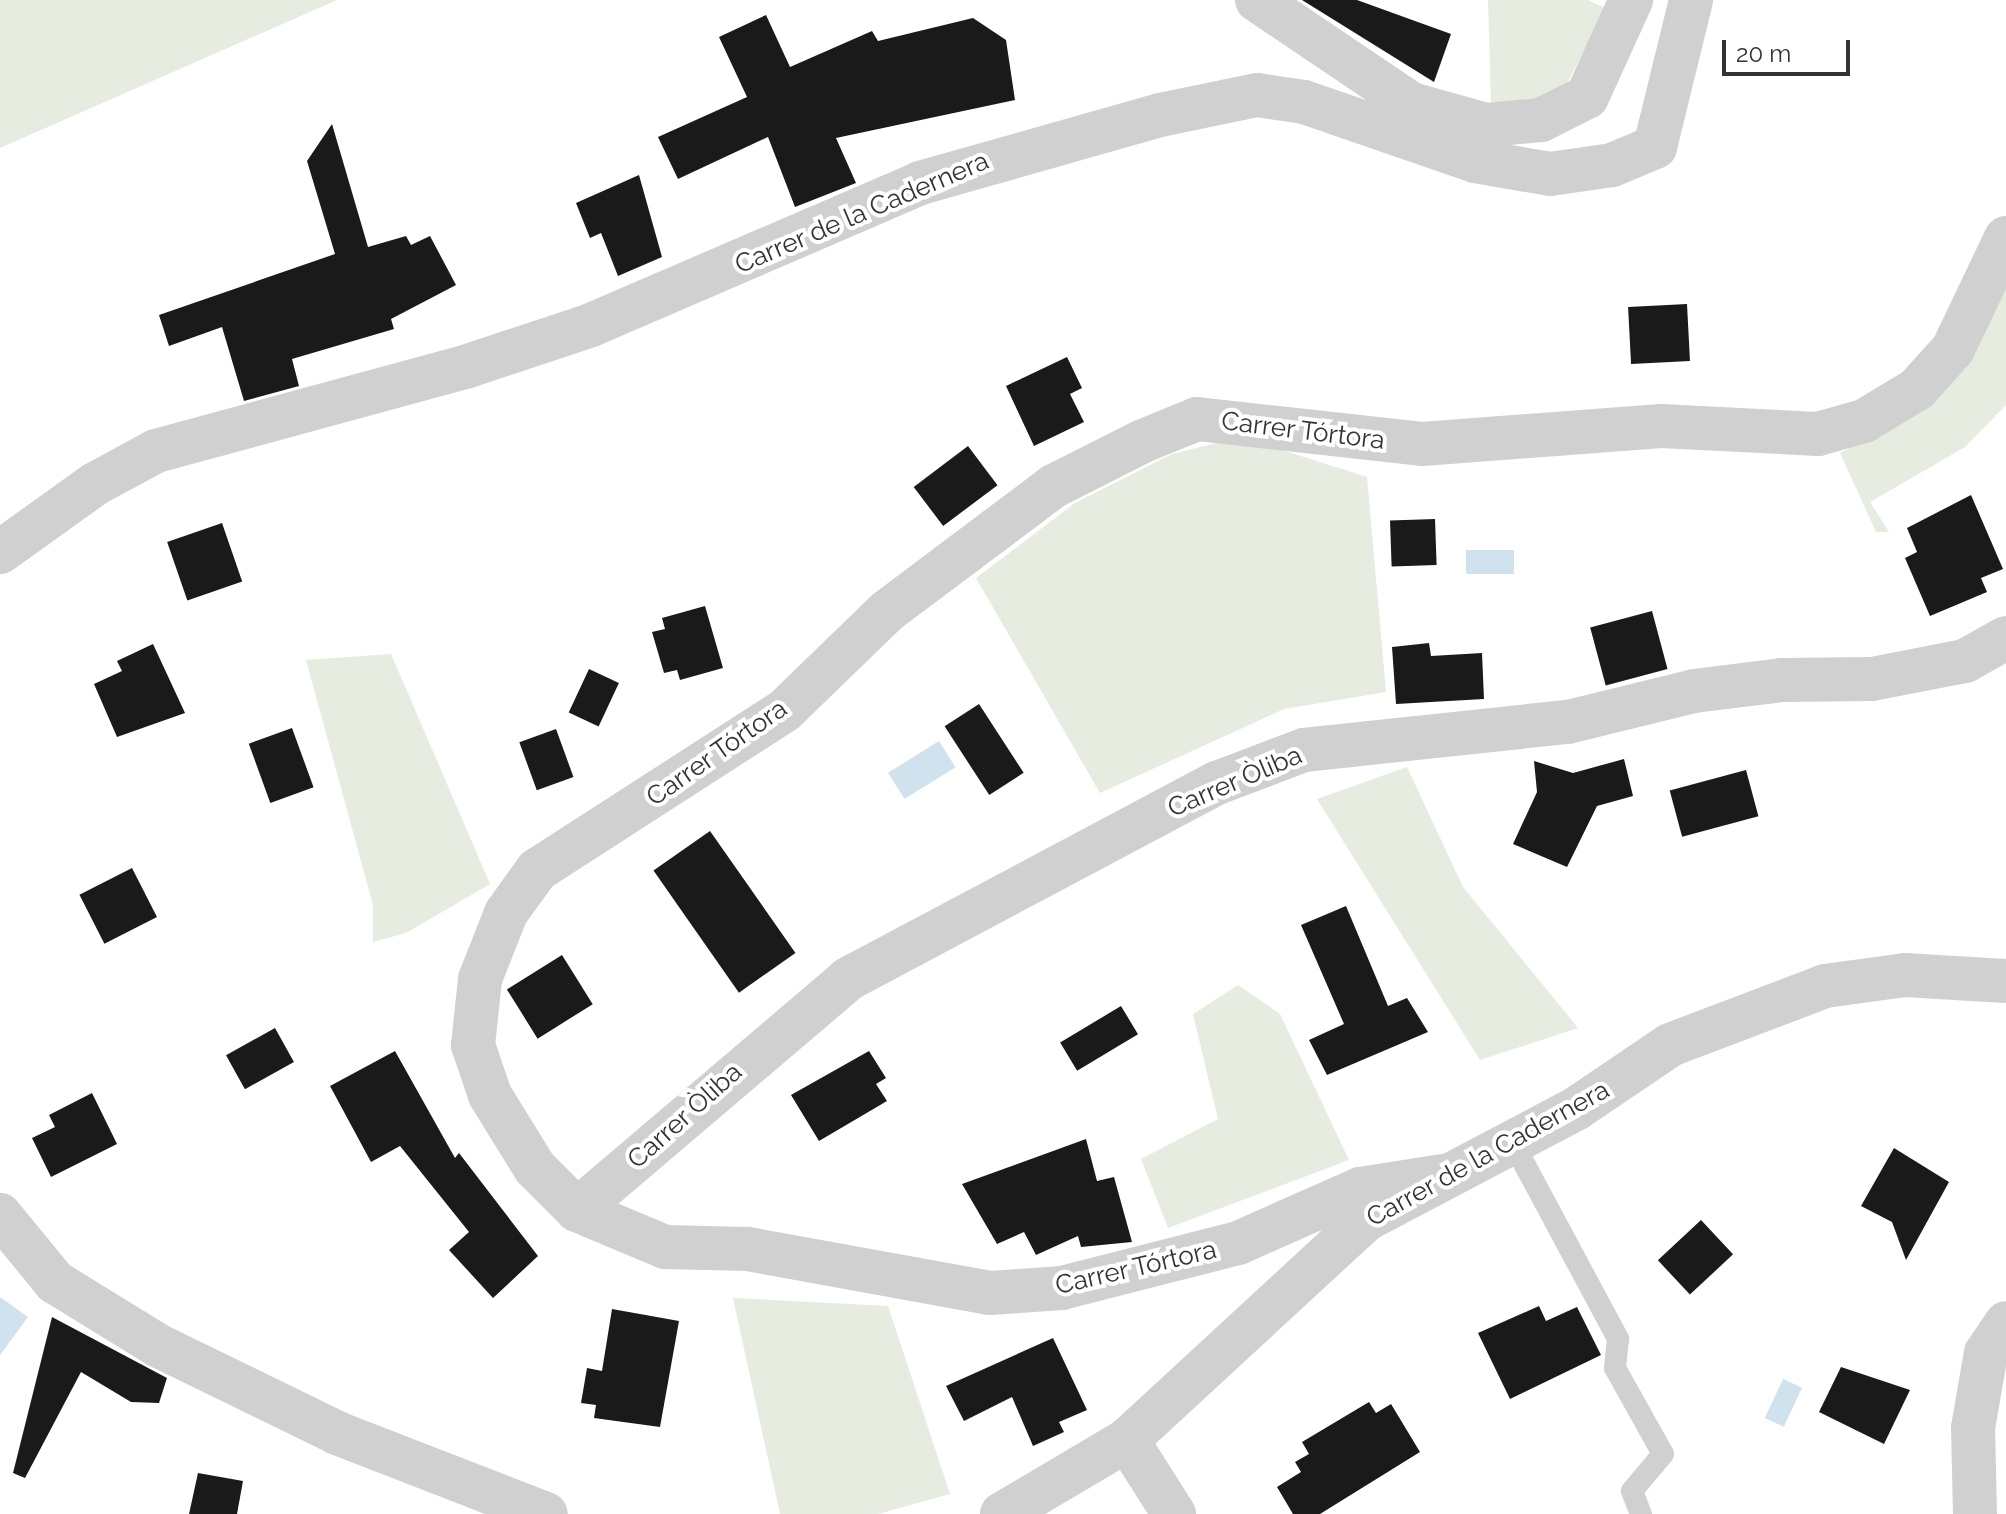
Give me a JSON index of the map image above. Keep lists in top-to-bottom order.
{
  "streets": {
    "street": ["Carrer de la Cadernera", "Carrer Tórtora", "Carrer Òliba"]
  },
  "crossings": [
    ["Carrer de la Cadernera", "Carrer Tórtora"],
    ["Carrer Tórtora", "Carrer Òliba"]
  ],
  "scale_bar": "20 m"
}
